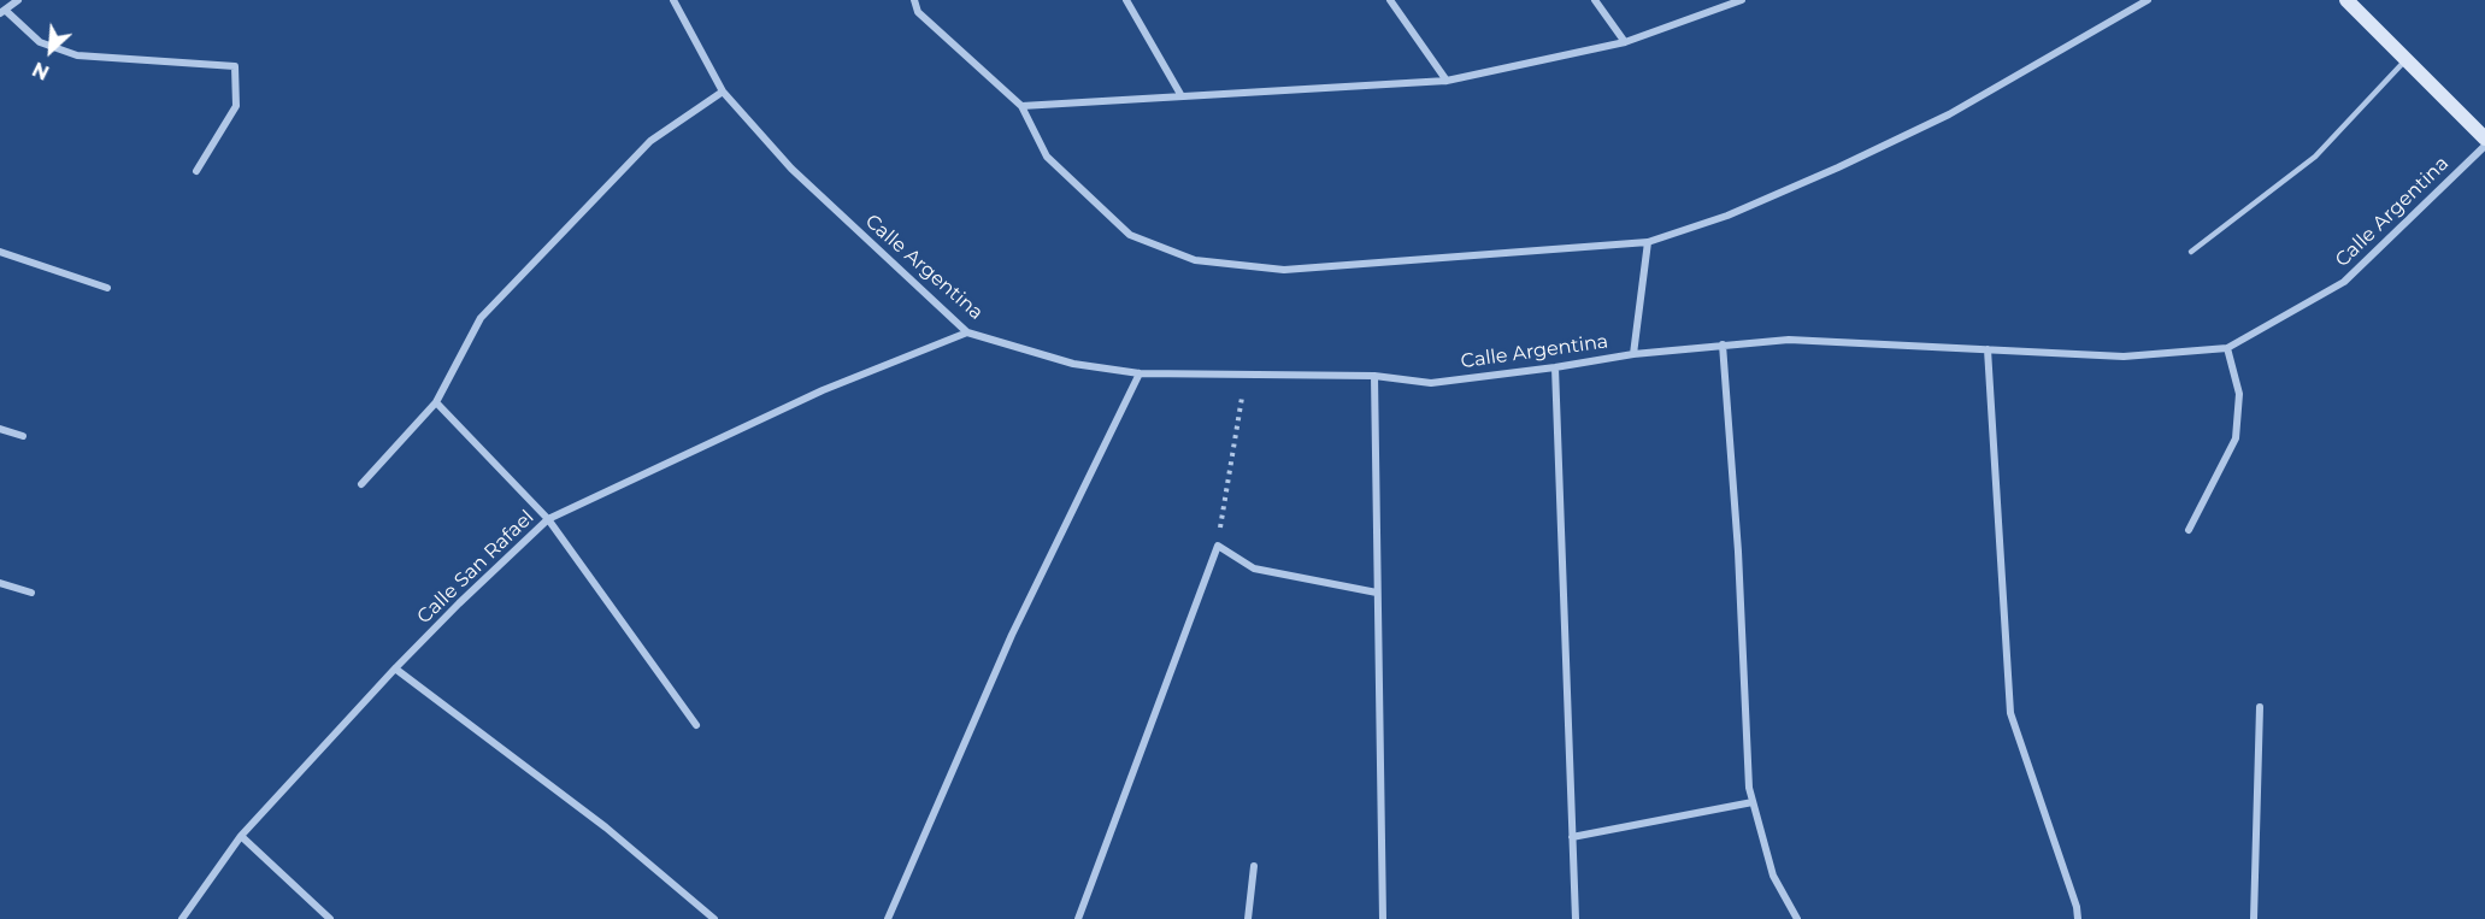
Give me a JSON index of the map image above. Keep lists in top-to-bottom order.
{
  "streets": {
    "street": ["Calle Argentina", "Calle San Rafael"]
  },
  "crossings": [
    ["Calle Argentina", "Calle San Rafael"]
  ],
  "north": "bottom left"
}
